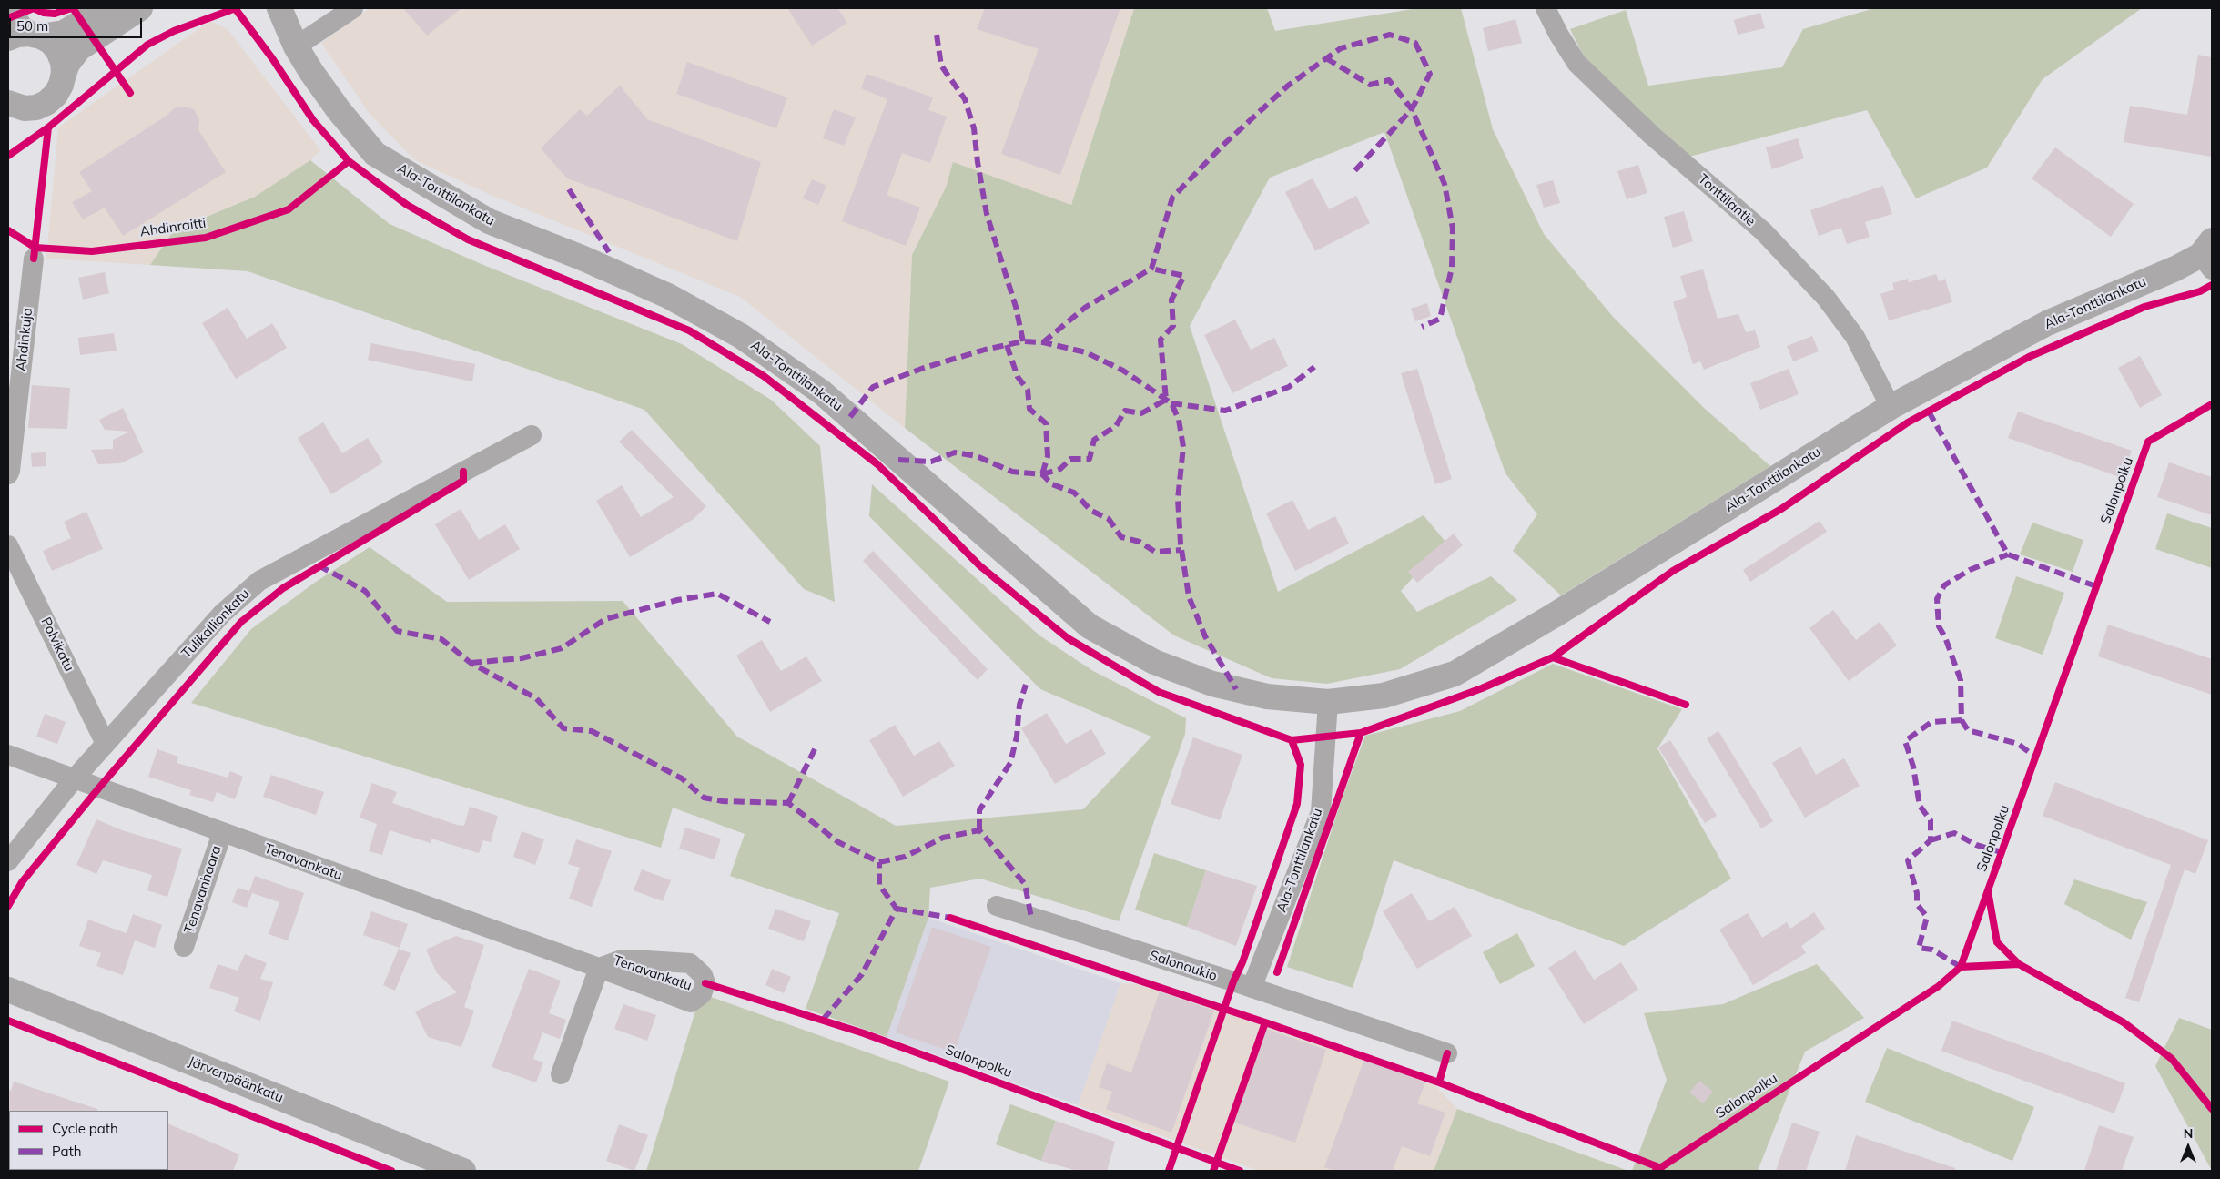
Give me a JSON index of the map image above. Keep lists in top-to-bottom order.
{
  "streets": {
    "street": [
      "Ala-Tonttilankatu",
      "Tonttilantie",
      "Ahdinkuja",
      "Tulikallionkatu",
      "Polvikatu",
      "Tenavankatu",
      "Tenavanhaara",
      "Salonaukio",
      "Järvenpäänkatu"
    ],
    "cycle path": ["Ahdinraitti", "Salonpolku"]
  },
  "crossings": [
    ["Ala-Tonttilankatu", "Tonttilantie"],
    ["Ala-Tonttilankatu", "Salonaukio"],
    ["Tulikallionkatu", "Polvikatu"],
    ["Tulikallionkatu", "Tenavankatu"],
    ["Tenavankatu", "Tenavanhaara"]
  ],
  "legend": ["Cycle path", "Path"],
  "scale_bar": "50 m",
  "north": "top"
}
